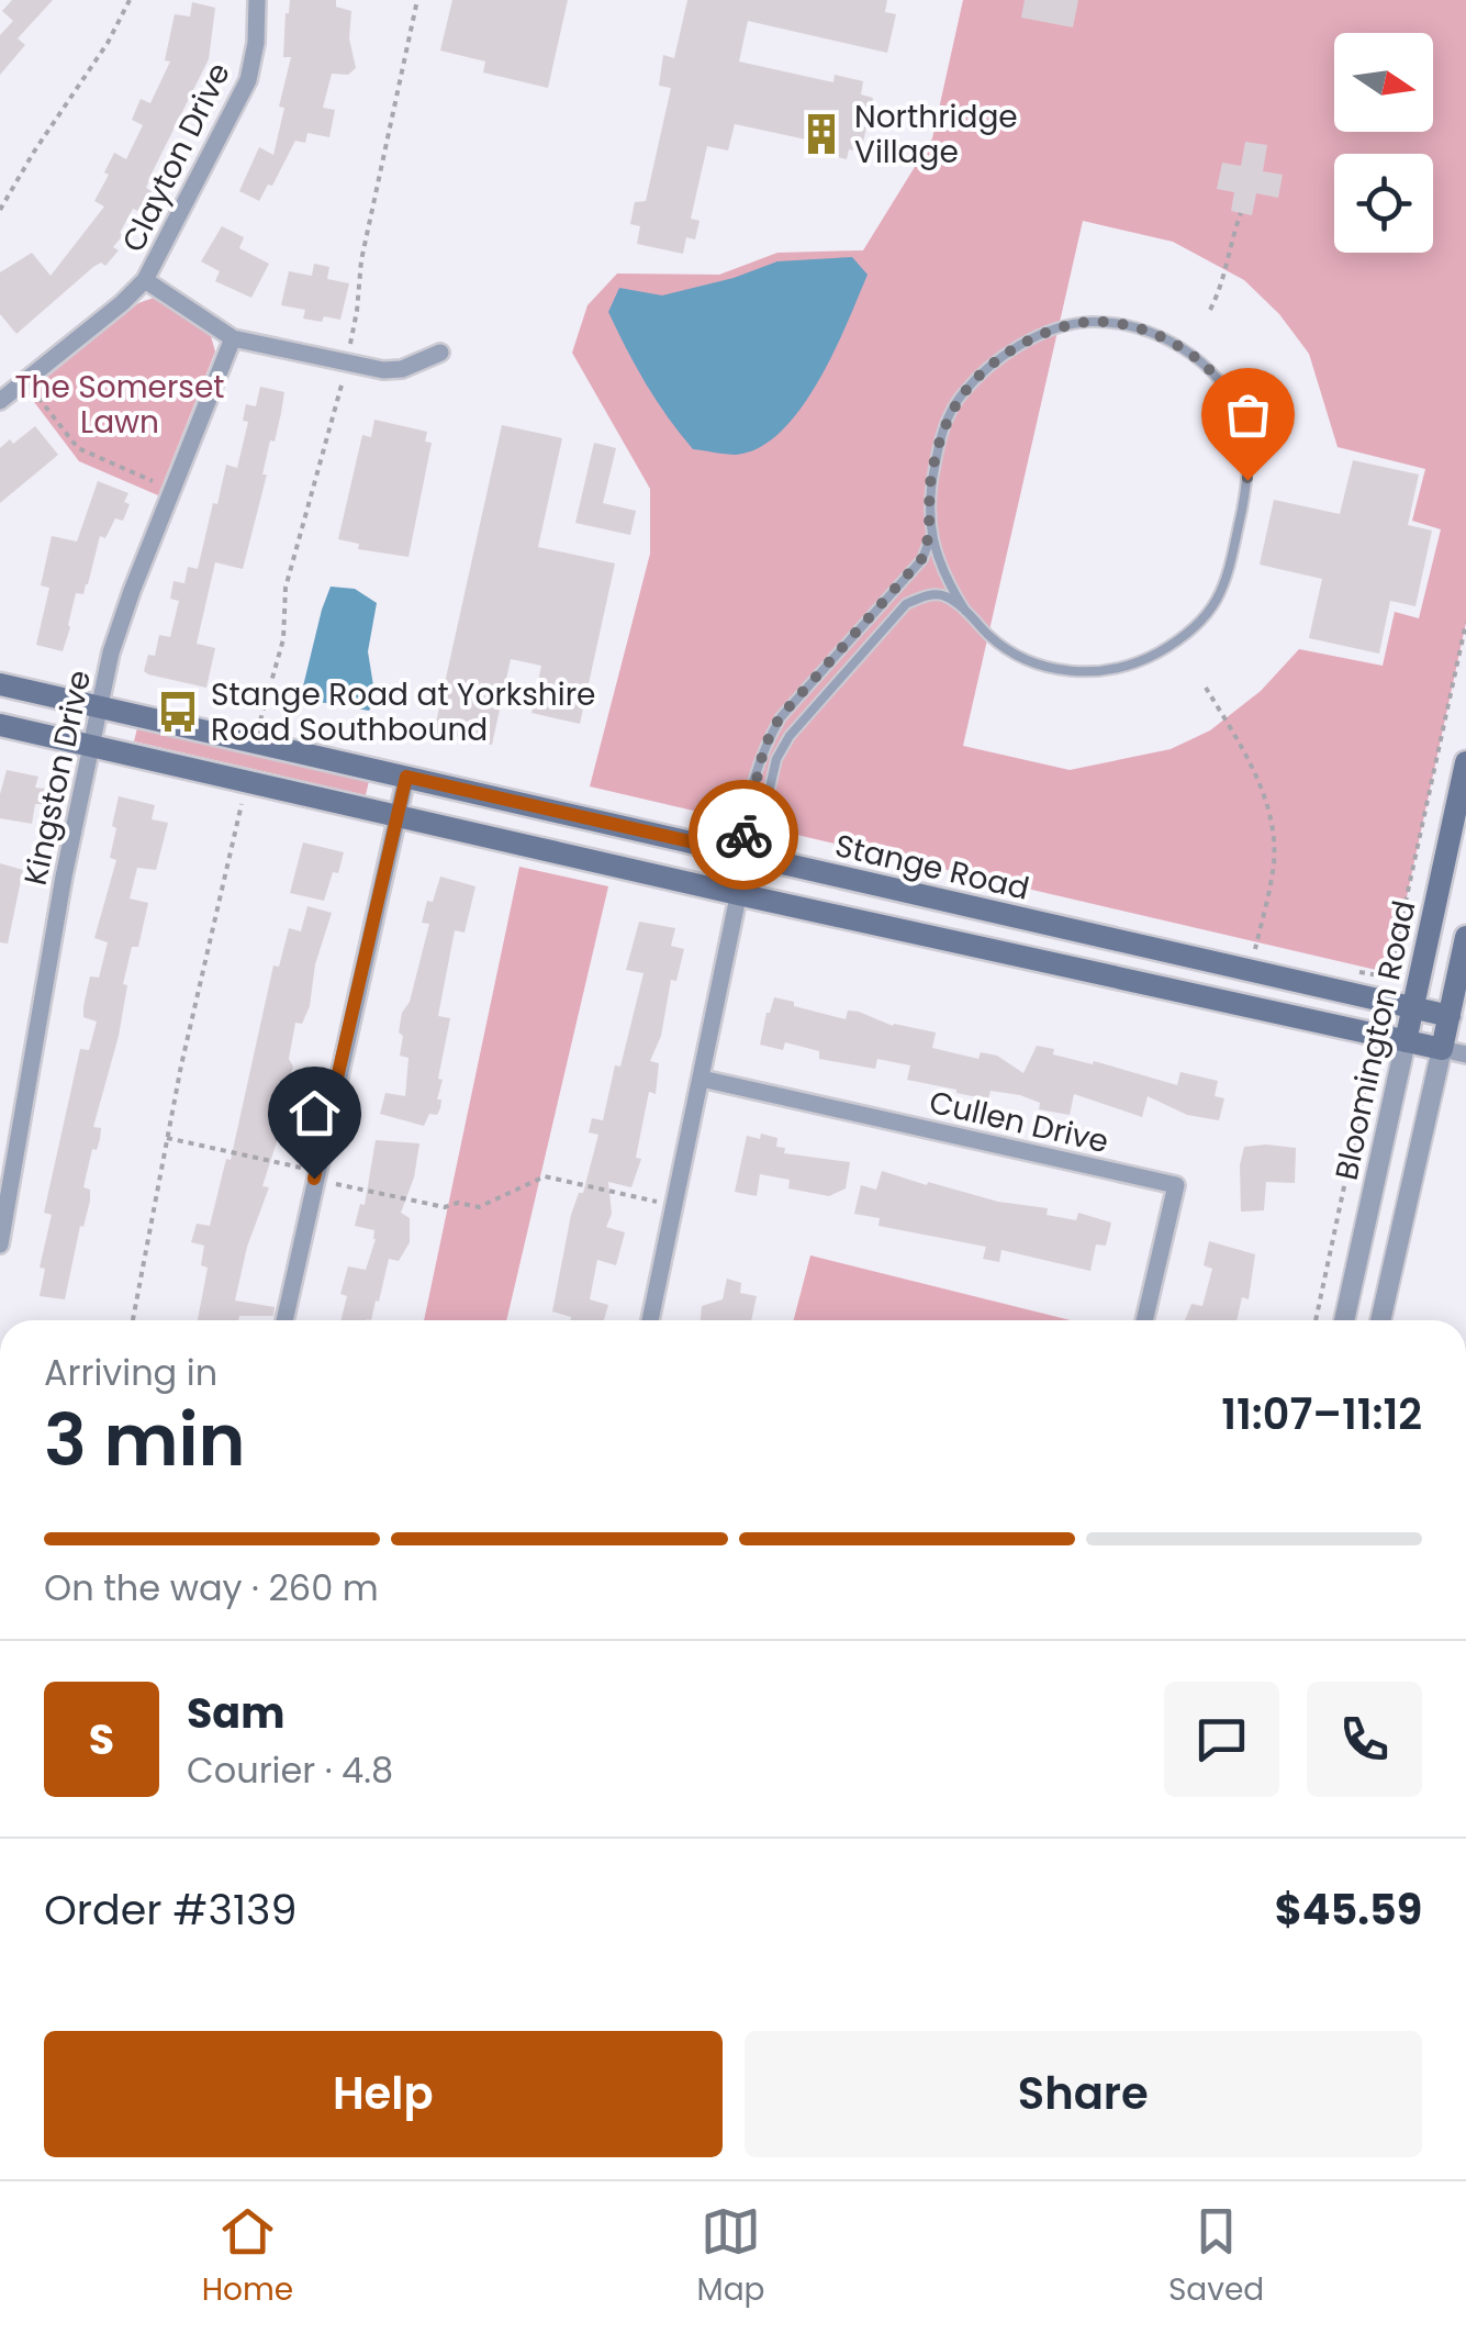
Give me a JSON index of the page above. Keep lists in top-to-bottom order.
{
  "streets": {
    "main road": ["Stange Road", "Bloomington Road"],
    "street": ["Clayton Drive", "Kingston Drive", "Cullen Drive"]
  },
  "crossings": [
    ["Kingston Drive", "Stange Road"],
    ["Stange Road", "Bloomington Road"]
  ],
  "parks": ["The Somerset Lawn"],
  "places": {
    "building": ["Northridge Village"],
    "bus stop": ["Stange Road at Yorkshire Road Southbound"]
  },
  "north": "right",
  "page": {
    "heading": ["3 min", "Arriving in", "11:07–11:12"],
    "panel": [
      "Sam",
      "Courier · 4.8",
      "Order #3139",
      "$45.59"
    ],
    "bar": "On the way · 260 m",
    "round": "S",
    "buttons": ["Help", "Share"],
    "tabs": ["Home", "Map", "Saved"]
  }
}
